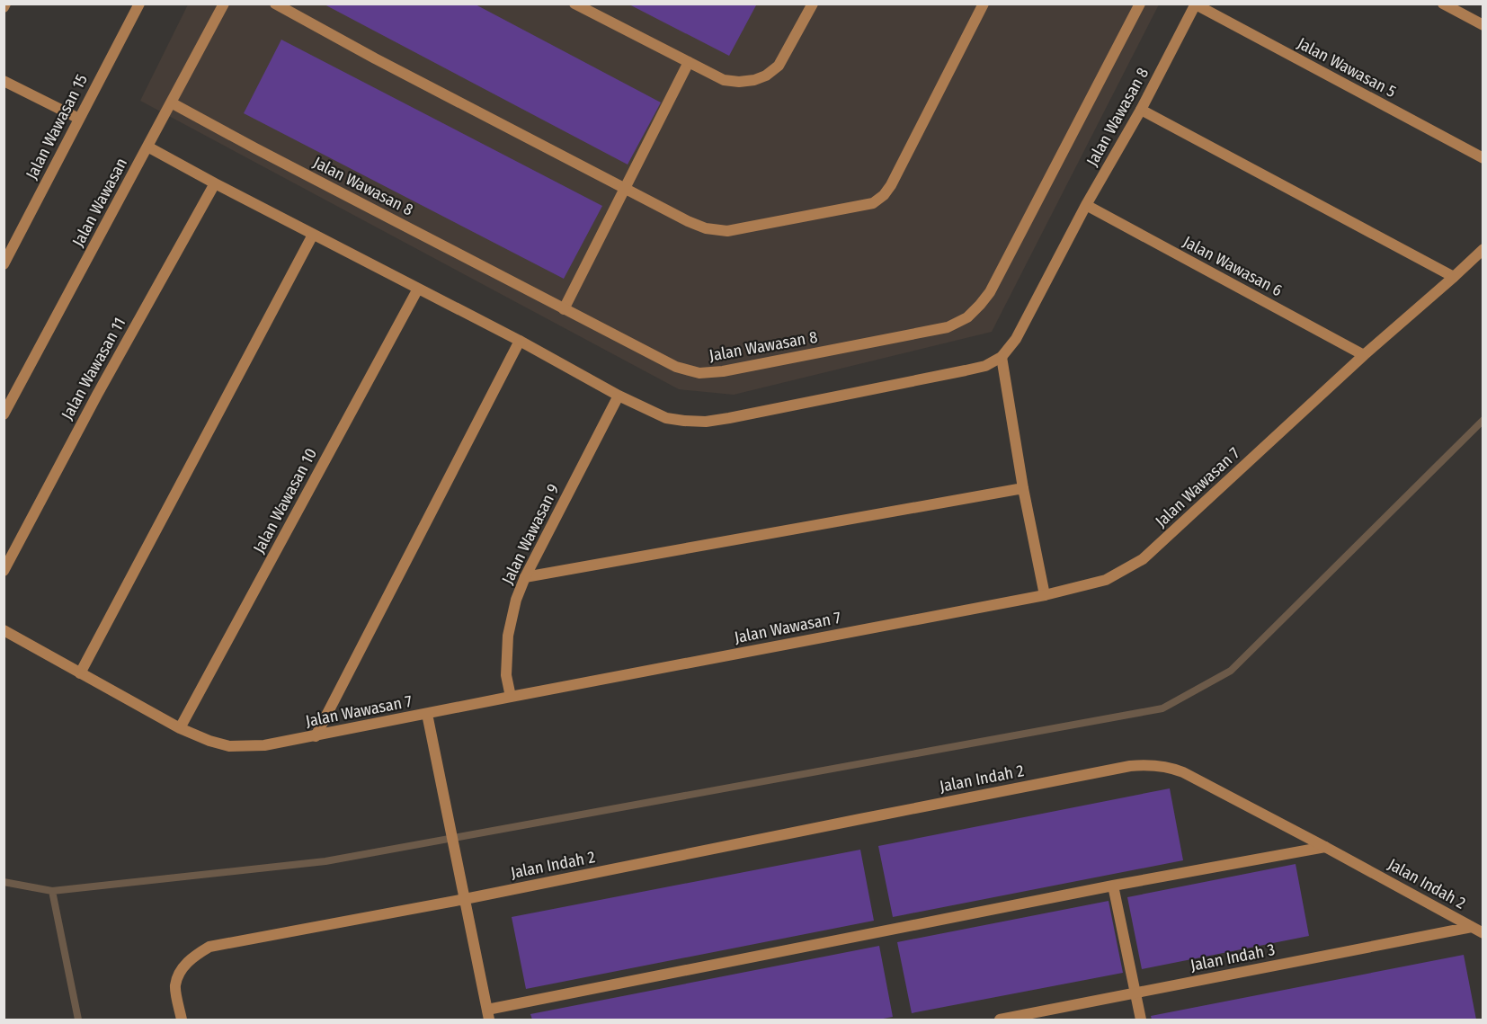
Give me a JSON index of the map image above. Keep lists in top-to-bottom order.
{
  "streets": {
    "street": [
      "Jalan Wawasan 5",
      "Jalan Wawasan 8",
      "Jalan Wawasan 15",
      "Jalan Wawasan",
      "Jalan Wawasan 6",
      "Jalan Wawasan 11",
      "Jalan Wawasan 7",
      "Jalan Wawasan 10",
      "Jalan Wawasan 9",
      "Jalan Indah 2",
      "Jalan Indah 3"
    ]
  },
  "crossings": [
    ["Jalan Wawasan 5", "Jalan Wawasan 8"],
    ["Jalan Wawasan 8", "Jalan Wawasan"],
    ["Jalan Wawasan 8", "Jalan Wawasan 6"],
    ["Jalan Wawasan 6", "Jalan Wawasan 7"],
    ["Jalan Wawasan 7", "Jalan Wawasan 10"],
    ["Jalan Wawasan 7", "Jalan Wawasan 9"],
    ["Jalan Indah 2", "Jalan Indah 3"]
  ]
}
